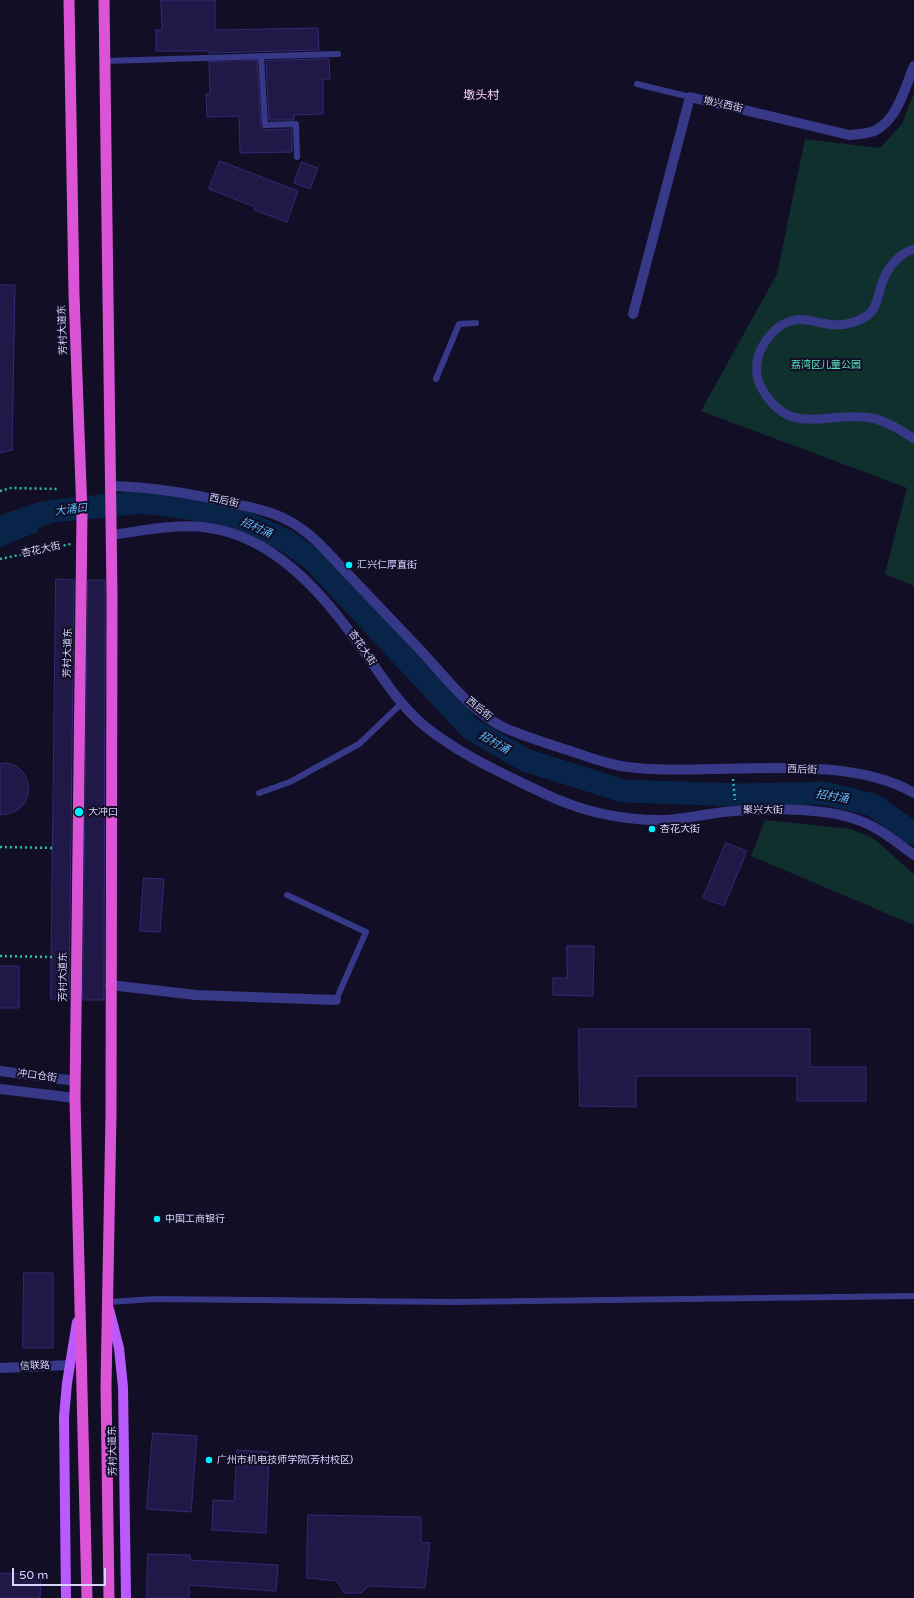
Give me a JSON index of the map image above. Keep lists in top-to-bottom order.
{
  "streets": {
    "highway": ["芳村大道东"],
    "street": [
      "墩兴西街",
      "西后街",
      "杏花大街",
      "聚兴大街",
      "冲口仓街",
      "信联路"
    ]
  },
  "crossings": [
    ["芳村大道东", "西后街"],
    ["芳村大道东", "杏花大街"],
    ["芳村大道东", "冲口仓街"],
    ["芳村大道东", "信联路"],
    ["杏花大街", "聚兴大街"]
  ],
  "districts": ["墩头村"],
  "water": ["大涌口", "招村涌"],
  "parks": ["荔湾区儿童公园"],
  "places": [
    "汇兴仁厚直街",
    "大冲口",
    "杏花大街",
    "中国工商银行",
    "广州市机电技师学院(芳村校区)"
  ],
  "scale_bar": "50 m"
}
